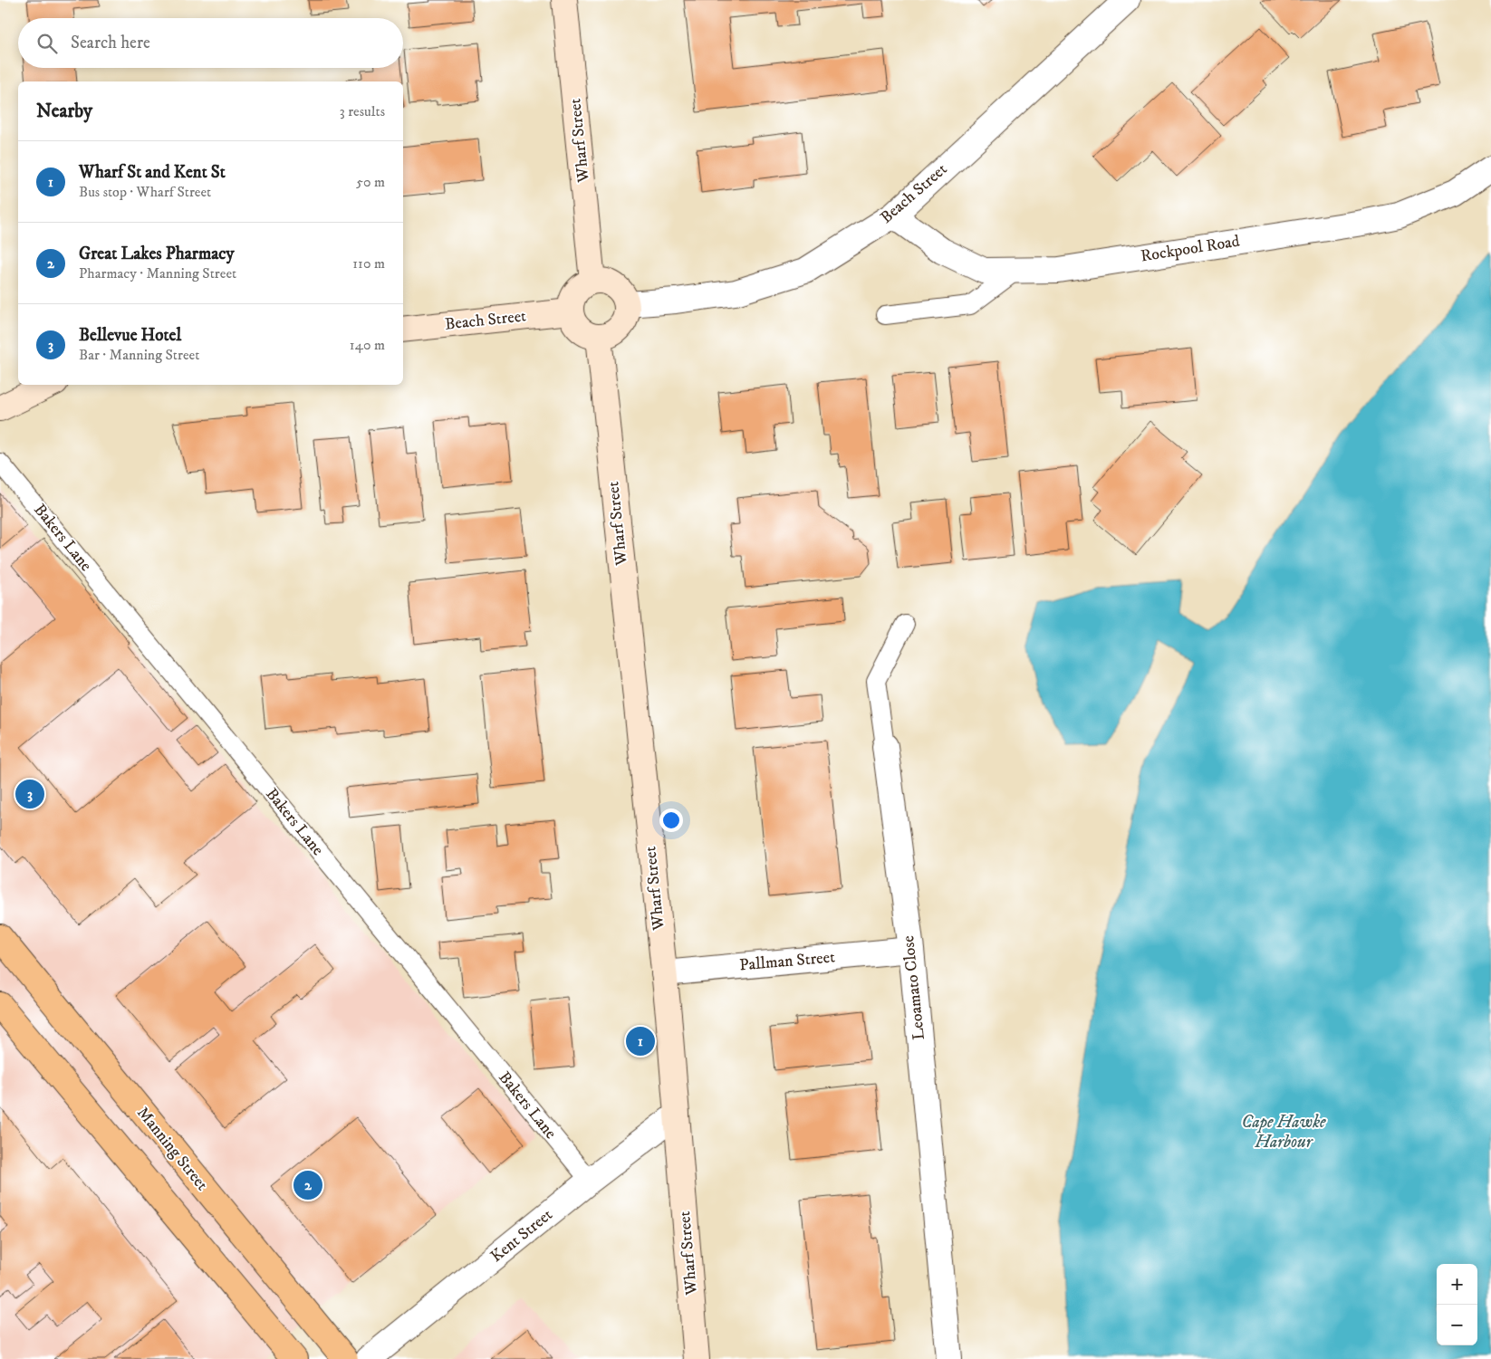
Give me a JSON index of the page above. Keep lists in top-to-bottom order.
{
  "streets": {
    "main road": ["Manning Street"],
    "street": [
      "Wharf Street",
      "Beach Street",
      "Rockpool Road",
      "Pallman Street",
      "Leoamato Close",
      "Kent Street"
    ],
    "lane": ["Bakers Lane"]
  },
  "crossings": [
    ["Wharf Street", "Beach Street"],
    ["Wharf Street", "Pallman Street"],
    ["Wharf Street", "Kent Street"],
    ["Beach Street", "Rockpool Road"],
    ["Bakers Lane", "Kent Street"],
    ["Pallman Street", "Leoamato Close"]
  ],
  "water": ["Cape Hawke Harbour"],
  "page": {
    "search": "Search here",
    "heading": ["Nearby", "3 results"],
    "list": [
      {
        "mark": "1",
        "name": "Wharf St and Kent St",
        "note": "Bus stop · Wharf Street",
        "value": "50 m"
      },
      {
        "mark": "2",
        "name": "Great Lakes Pharmacy",
        "note": "Pharmacy · Manning Street",
        "value": "110 m"
      },
      {
        "mark": "3",
        "name": "Bellevue Hotel",
        "note": "Bar · Manning Street",
        "value": "140 m"
      }
    ],
    "pins": ["3", "1", "2"],
    "map_buttons": ["+", "−"]
  }
}
